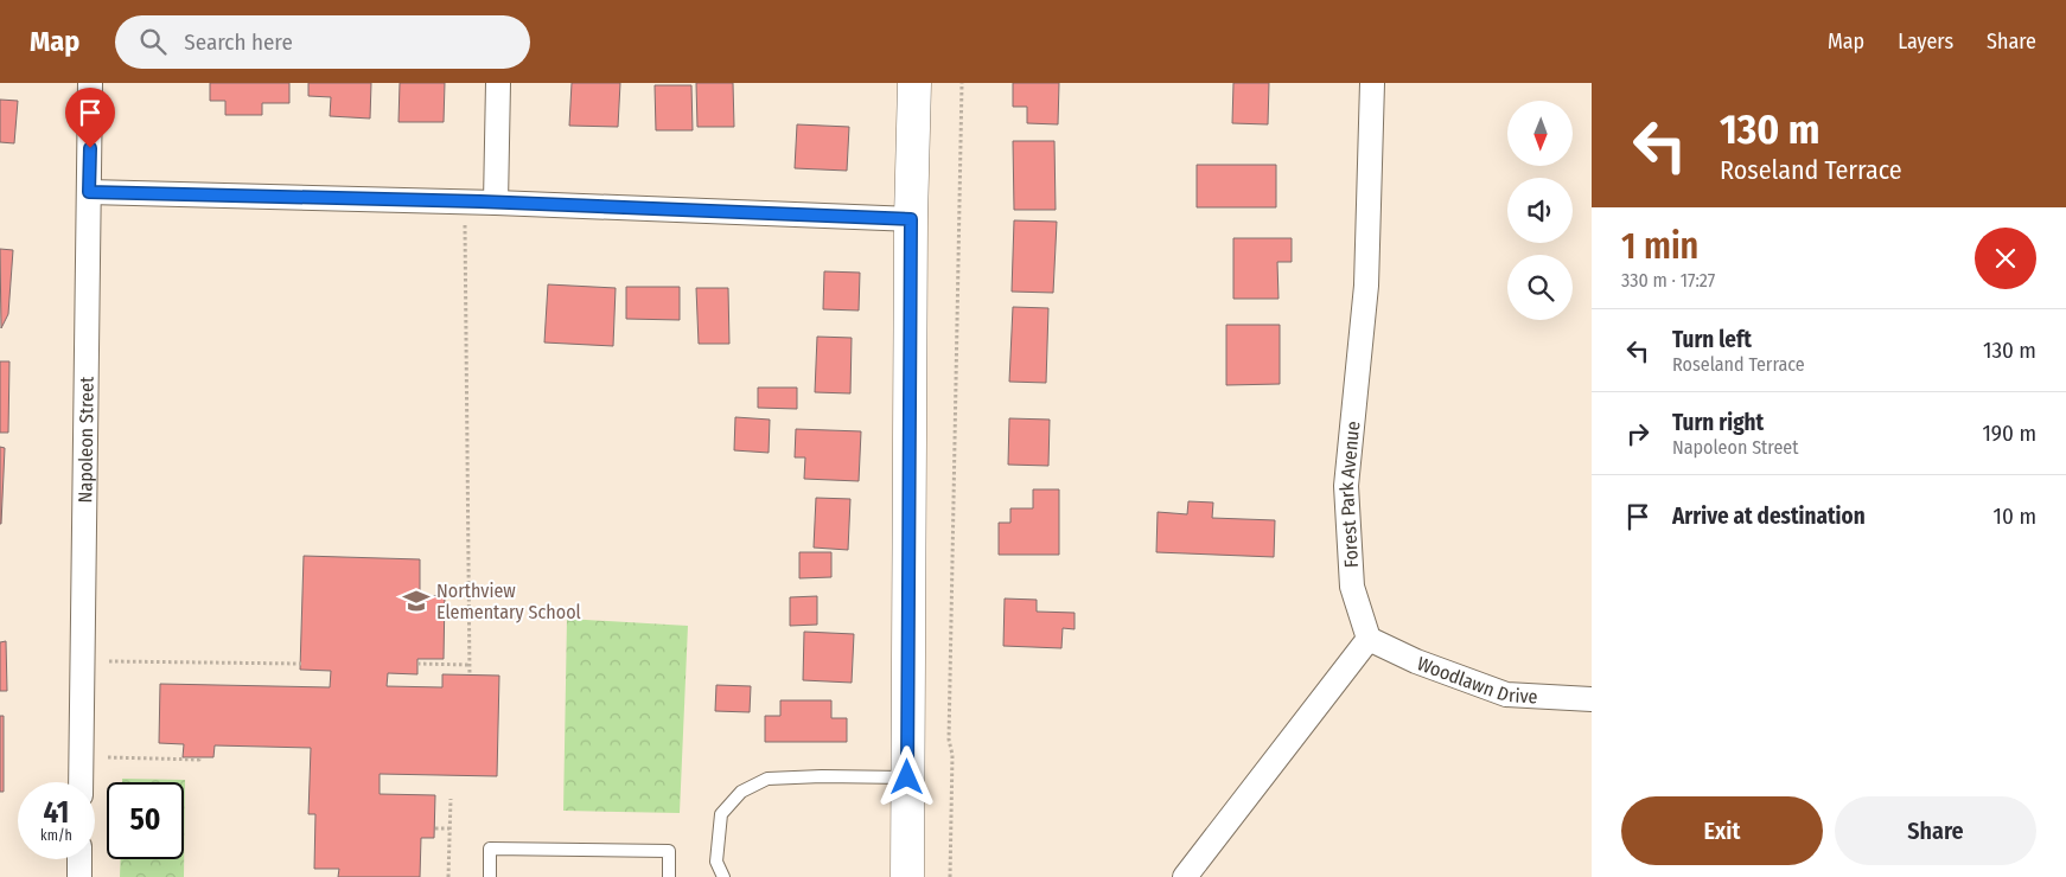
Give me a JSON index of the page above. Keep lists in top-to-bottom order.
{
  "streets": {
    "street": ["Napoleon Street", "Forest Park Avenue", "Woodlawn Drive"]
  },
  "crossings": [
    ["Forest Park Avenue", "Woodlawn Drive"]
  ],
  "places": {
    "school or university": ["Northview Elementary School"]
  },
  "north": "bottom",
  "page": {
    "header": "Map",
    "search": "Search here",
    "nav": ["Map", "Layers", "Share"],
    "turn": ["130 m", "Roseland Terrace"],
    "heading": ["1 min", "330 m · 17:27"],
    "list": [
      {
        "name": "Turn left",
        "note": "Roseland Terrace",
        "value": "130 m"
      },
      {
        "name": "Turn right",
        "note": "Napoleon Street",
        "value": "190 m"
      },
      {
        "name": "Arrive at destination",
        "value": "10 m"
      }
    ],
    "speed": "41 km/h",
    "limit": "50",
    "buttons": ["Exit", "Share"]
  }
}
